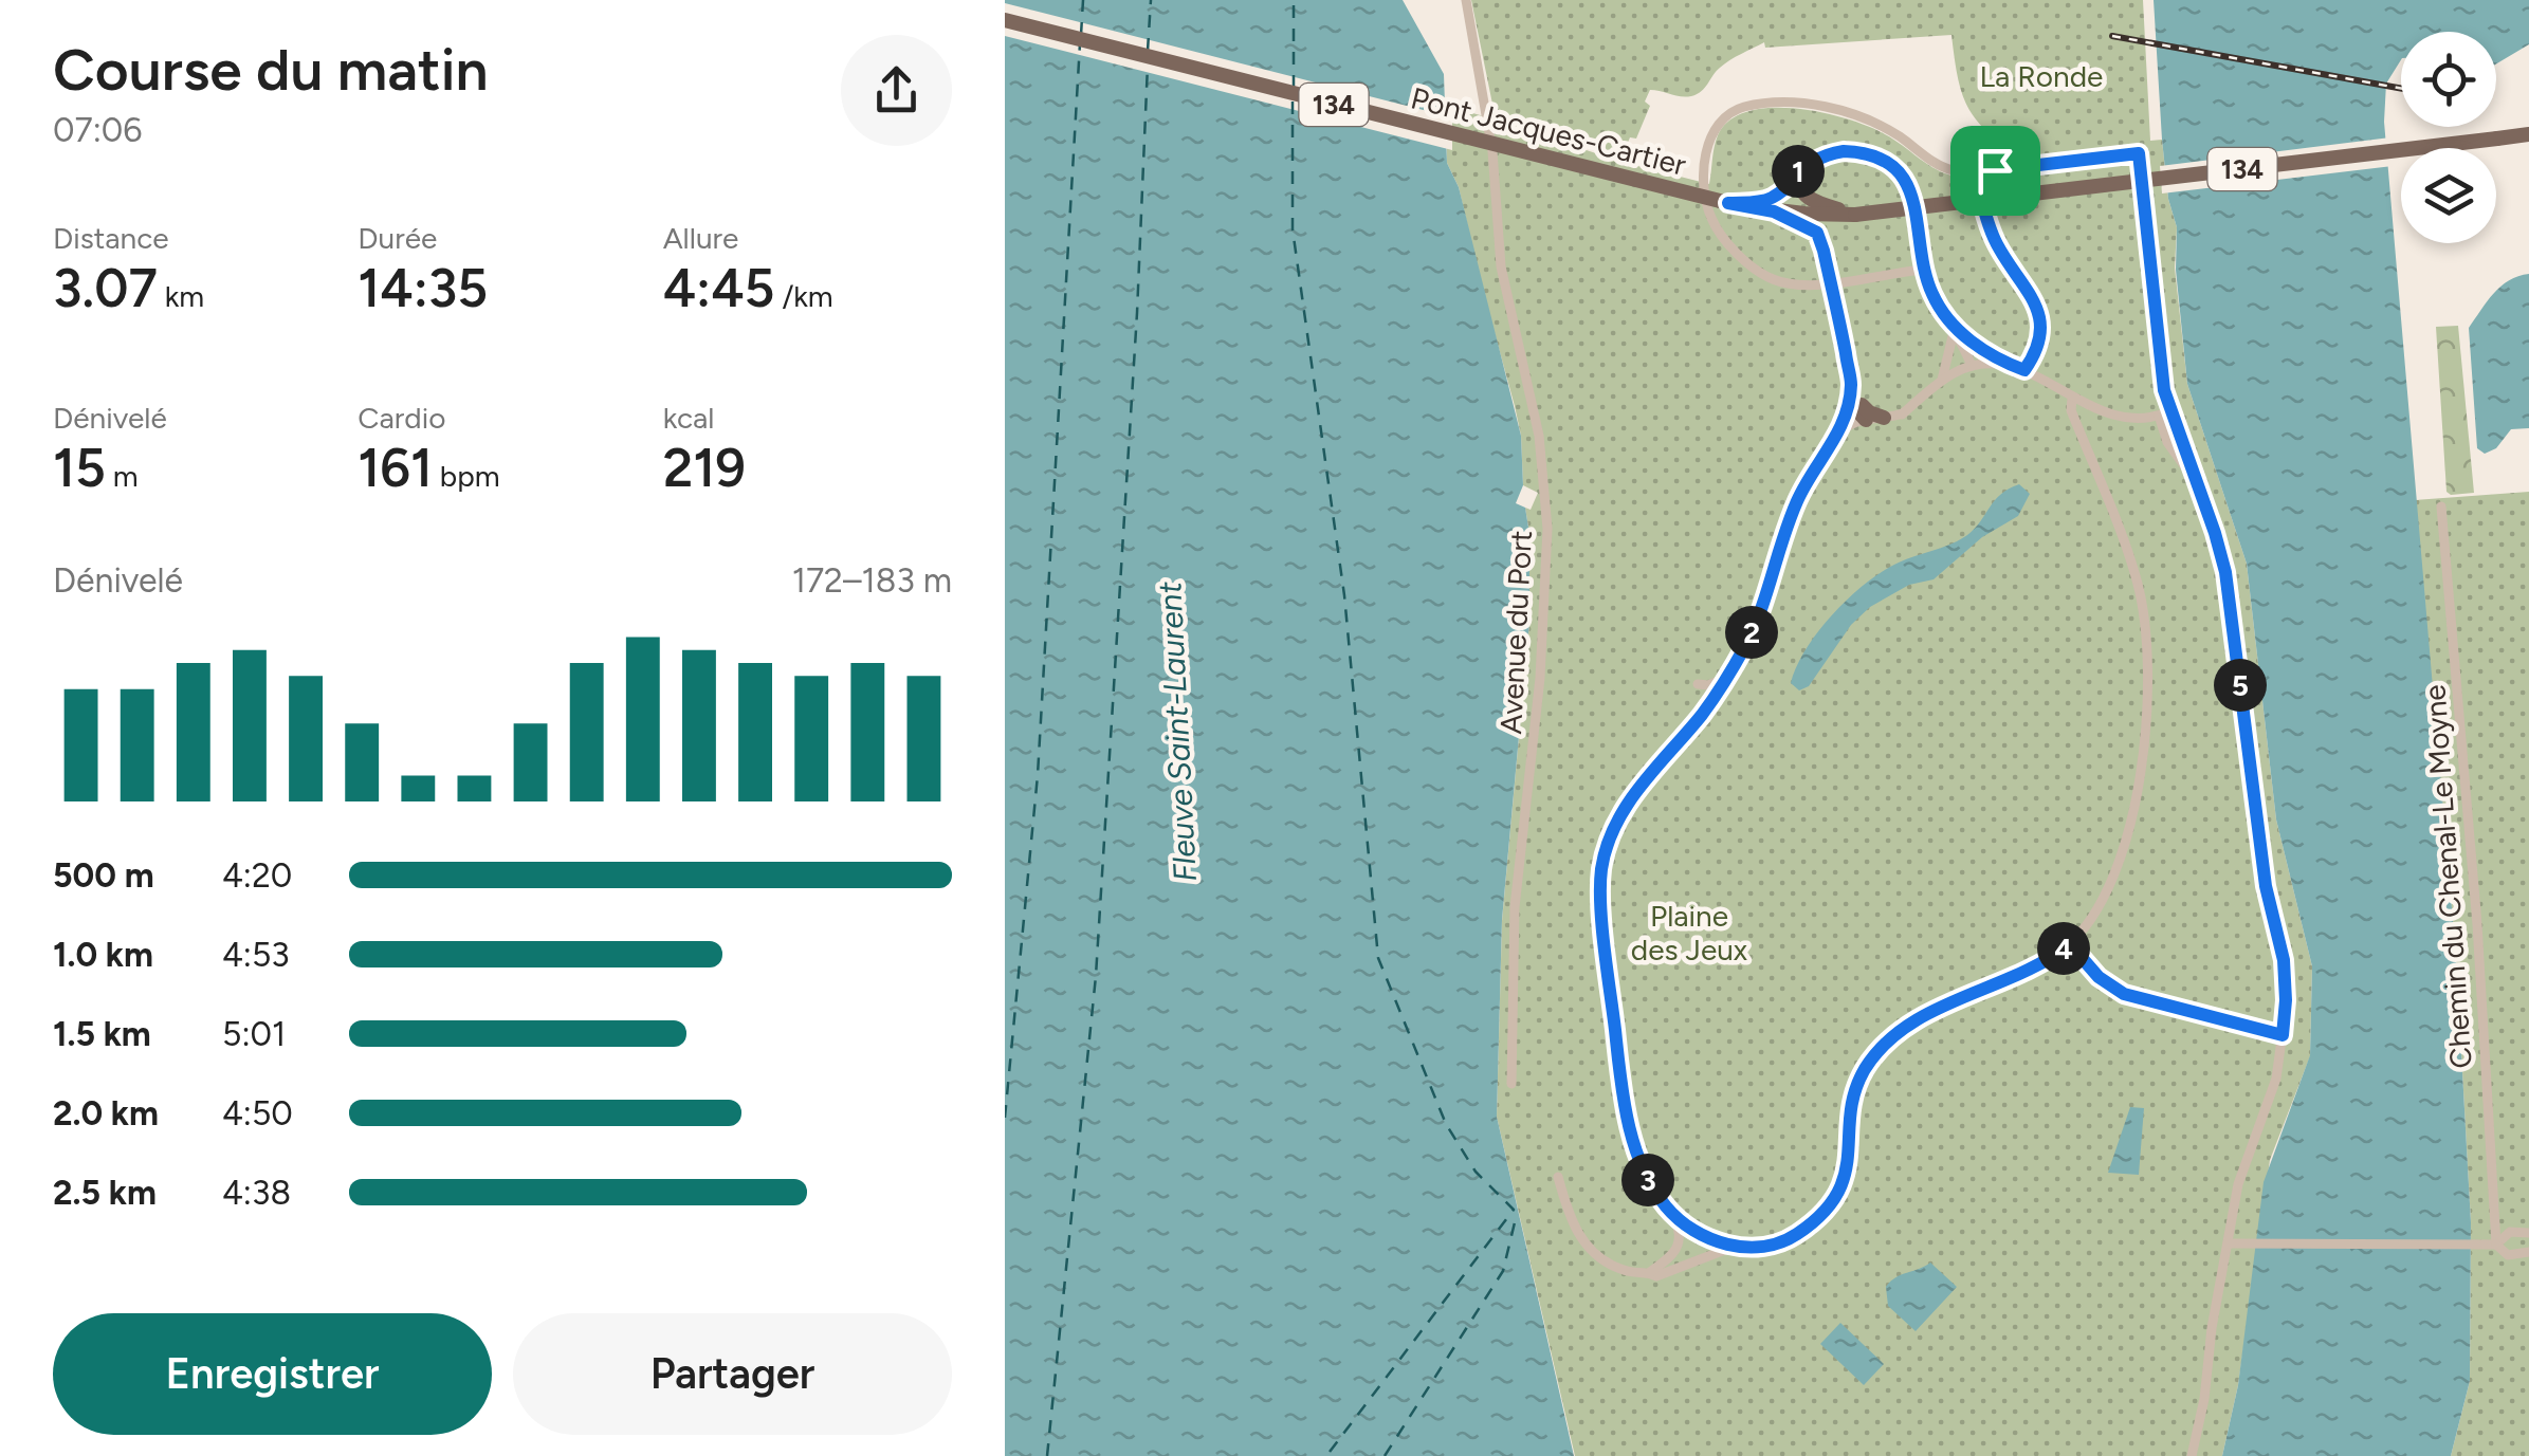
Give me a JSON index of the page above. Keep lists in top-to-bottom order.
{
  "streets": {
    "main road": ["134", "Pont Jacques-Cartier"],
    "street": ["Avenue du Port", "Chemin du Chenal-Le Moyne"]
  },
  "water": ["Fleuve Saint-Laurent"],
  "parks": ["La Ronde", "Plaine des Jeux"],
  "page": {
    "heading": ["Course du matin", "07:06"],
    "pins": [
      "1",
      "2",
      "5",
      "4",
      "3"
    ],
    "stats": [
      ["Distance", "3.07 km"],
      ["Durée", "14:35"],
      ["Allure", "4:45 /km"],
      ["Dénivelé", "15 m"],
      ["Cardio", "161 bpm"],
      ["kcal", "219"]
    ],
    "chart": ["Dénivelé", "172–183 m"],
    "list": [
      {
        "name": "500 m",
        "note": "4:20"
      },
      {
        "name": "1.0 km",
        "note": "4:53"
      },
      {
        "name": "1.5 km",
        "note": "5:01"
      },
      {
        "name": "2.0 km",
        "note": "4:50"
      },
      {
        "name": "2.5 km",
        "note": "4:38"
      }
    ],
    "buttons": ["Enregistrer", "Partager"]
  }
}
